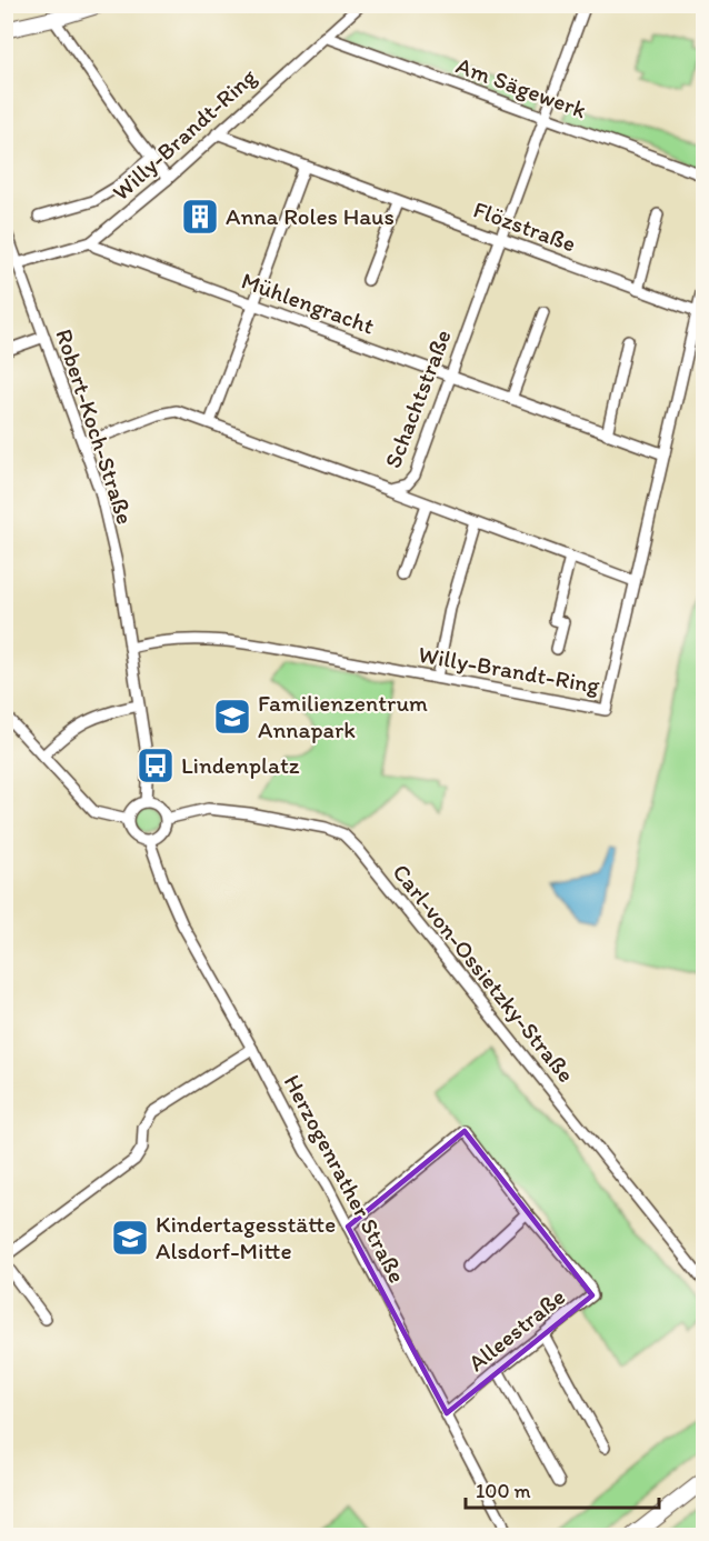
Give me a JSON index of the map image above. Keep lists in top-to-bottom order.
{
  "streets": {
    "street": [
      "Am Sägewerk",
      "Willy-Brandt-Ring",
      "Flözstraße",
      "Mühlengracht",
      "Schachtstraße",
      "Robert-Koch-Straße",
      "Carl-von-Ossietzky-Straße",
      "Herzogenrather Straße",
      "Alleestraße"
    ]
  },
  "crossings": [
    ["Am Sägewerk", "Willy-Brandt-Ring"],
    ["Am Sägewerk", "Schachtstraße"],
    ["Willy-Brandt-Ring", "Flözstraße"],
    ["Willy-Brandt-Ring", "Mühlengracht"],
    ["Willy-Brandt-Ring", "Robert-Koch-Straße"],
    ["Flözstraße", "Schachtstraße"],
    ["Mühlengracht", "Schachtstraße"],
    ["Schachtstraße", "Robert-Koch-Straße"],
    ["Robert-Koch-Straße", "Carl-von-Ossietzky-Straße"],
    ["Robert-Koch-Straße", "Herzogenrather Straße"],
    ["Carl-von-Ossietzky-Straße", "Herzogenrather Straße"],
    ["Herzogenrather Straße", "Alleestraße"]
  ],
  "places": {
    "building": ["Anna Roles Haus"],
    "school or university": ["Familienzentrum Annapark", "Kindertagesstätte Alsdorf-Mitte"],
    "bus stop": ["Lindenplatz"]
  },
  "scale_bar": "100 m"
}
